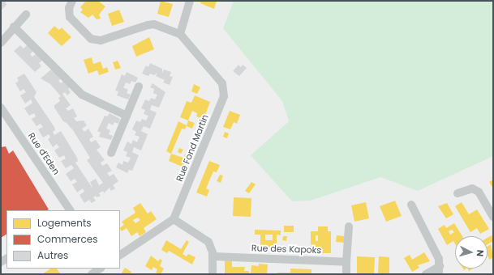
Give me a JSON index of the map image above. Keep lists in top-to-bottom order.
{
  "streets": {
    "street": ["Rue Fond Martin", "Rue d'Eden", "Rue des Kapoks"]
  },
  "legend": ["Logements", "Commerces", "Autres"],
  "north": "right"
}
